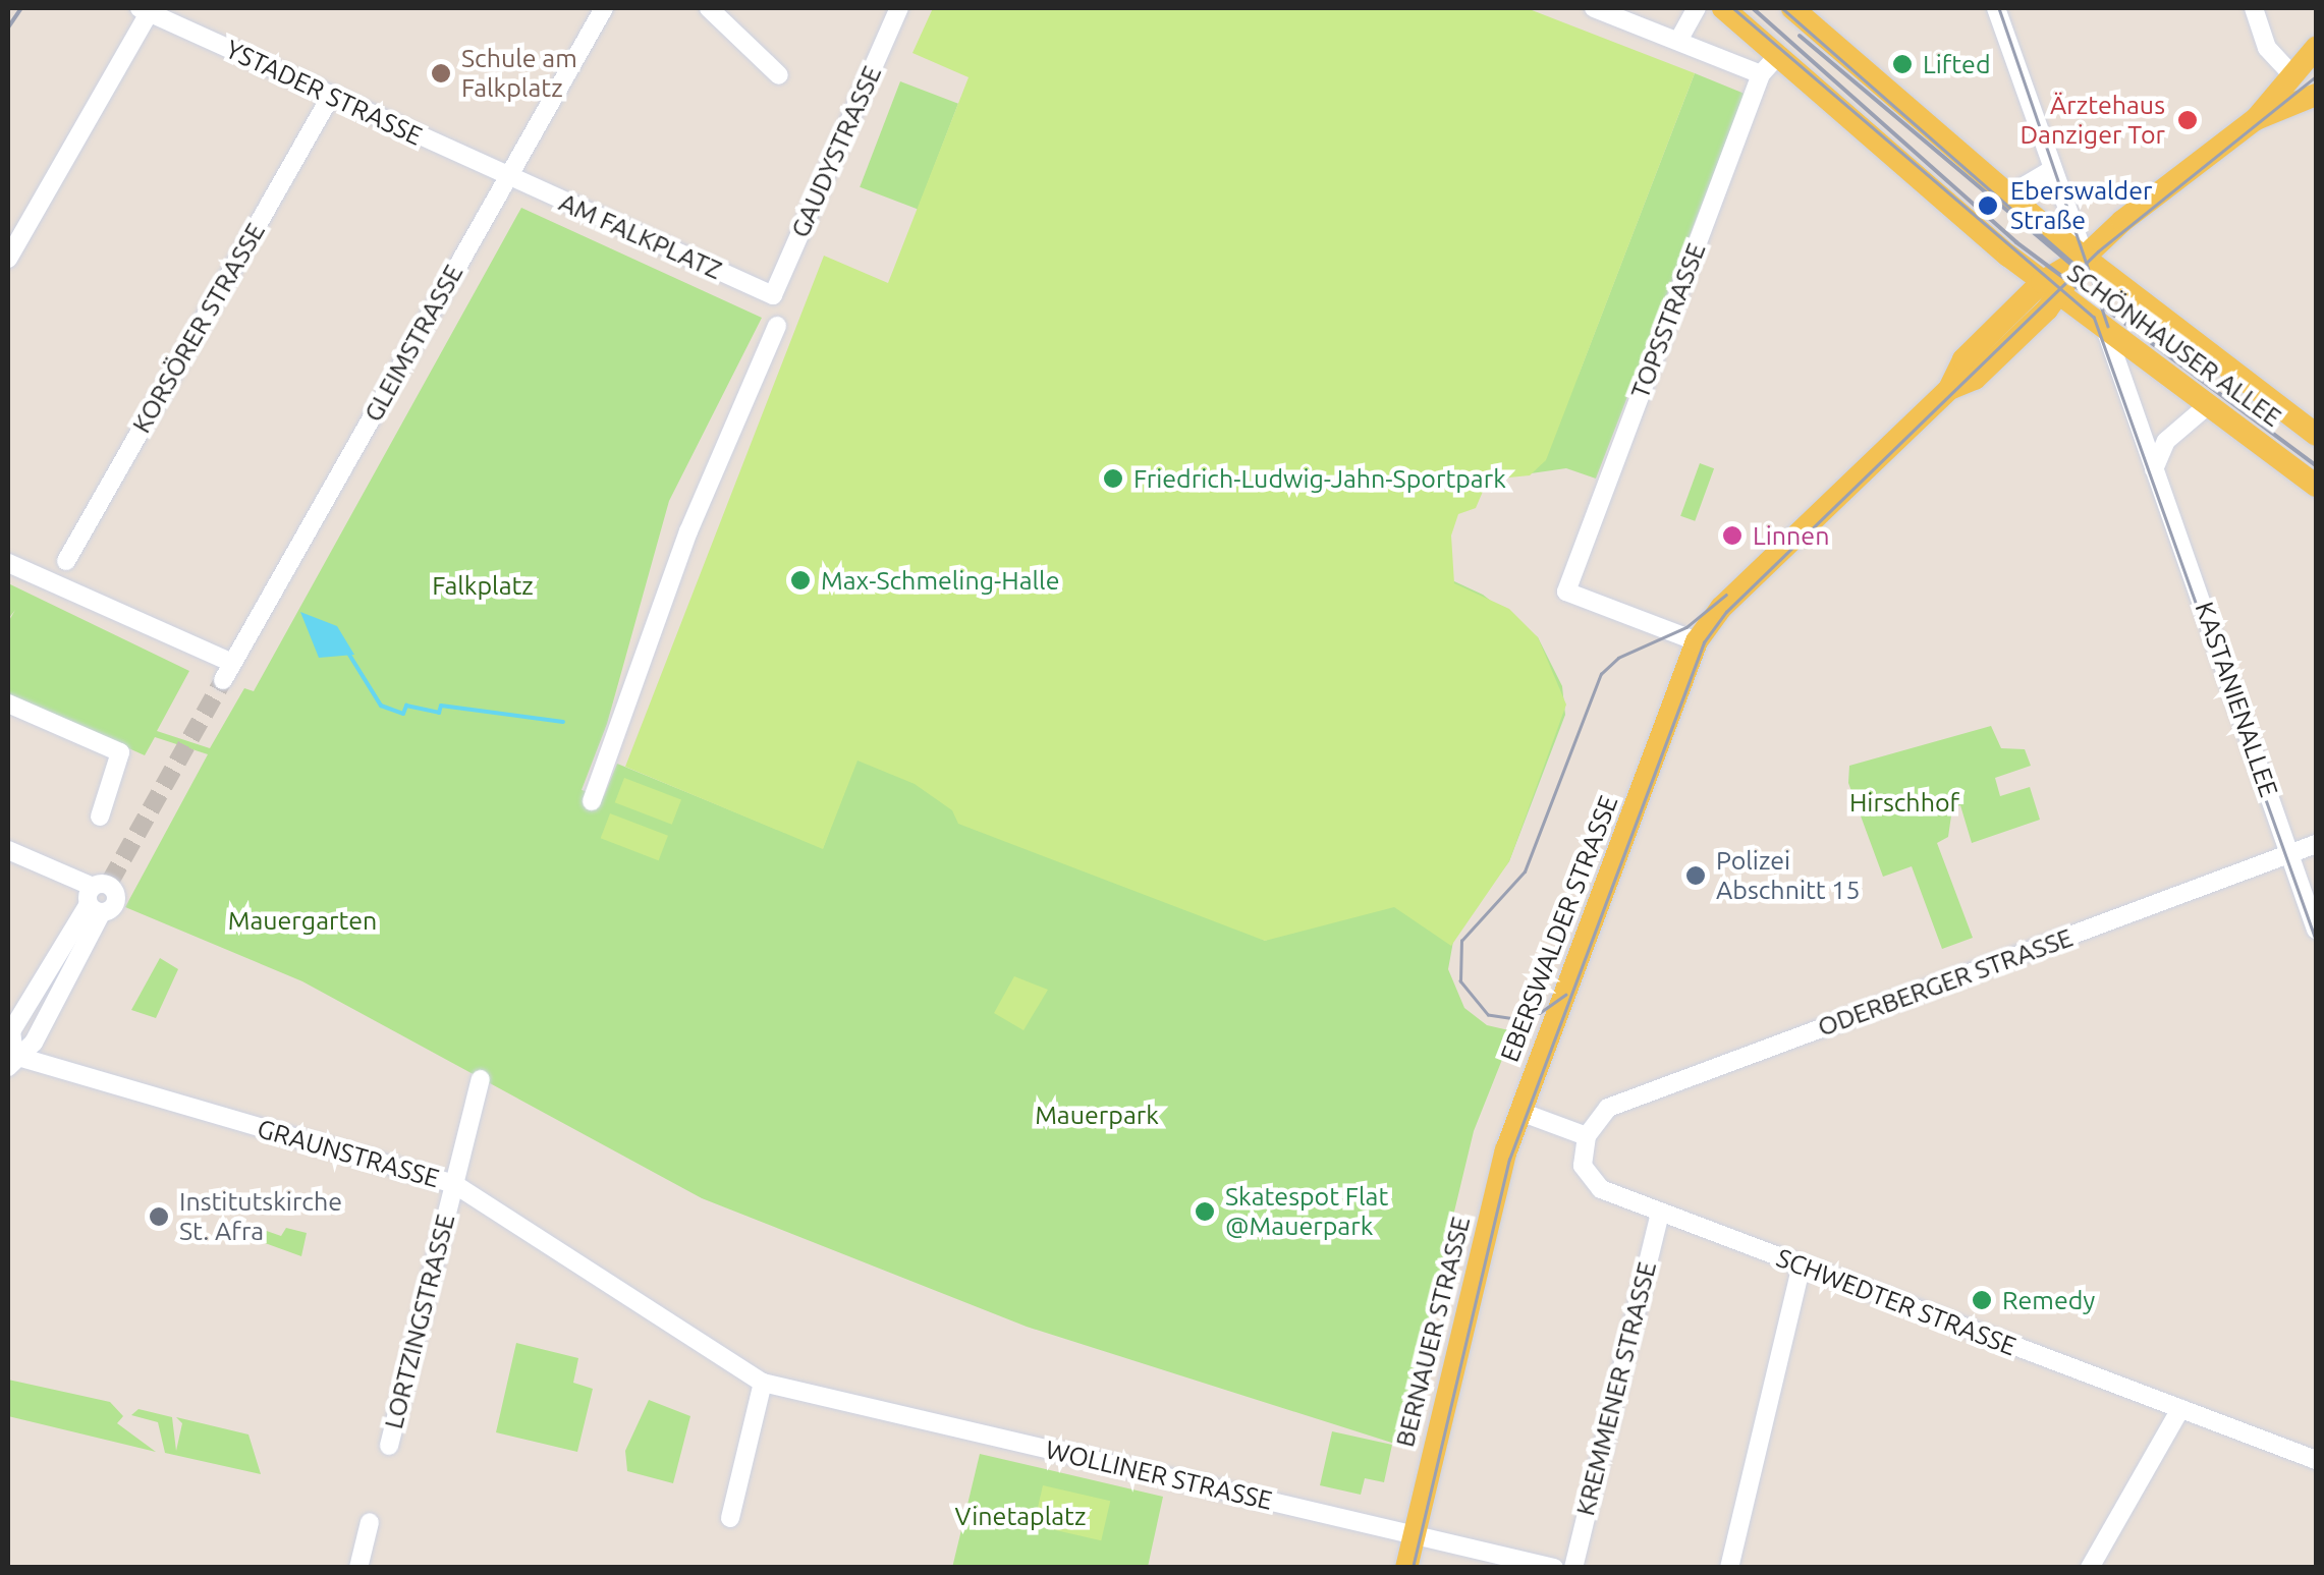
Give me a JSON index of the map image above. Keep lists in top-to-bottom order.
{
  "streets": {
    "main road": ["SCHÖNHAUSER ALLEE", "EBERSWALDER STRASSE", "BERNAUER STRASSE"],
    "street": [
      "YSTADER STRASSE",
      "GAUDYSTRASSE",
      "AM FALKPLATZ",
      "TOPSSTRASSE",
      "KORSÖRER STRASSE",
      "GLEIMSTRASSE",
      "KASTANIENALLEE",
      "ODERBERGER STRASSE",
      "GRAUNSTRASSE",
      "SCHWEDTER STRASSE",
      "LORTZINGSTRASSE",
      "KREMMENER STRASSE",
      "WOLLINER STRASSE"
    ]
  },
  "crossings": [
    ["YSTADER STRASSE", "AM FALKPLATZ"],
    ["YSTADER STRASSE", "KORSÖRER STRASSE"],
    ["YSTADER STRASSE", "GLEIMSTRASSE"],
    ["GAUDYSTRASSE", "AM FALKPLATZ"],
    ["AM FALKPLATZ", "GLEIMSTRASSE"],
    ["TOPSSTRASSE", "SCHÖNHAUSER ALLEE"],
    ["TOPSSTRASSE", "EBERSWALDER STRASSE"],
    ["SCHÖNHAUSER ALLEE", "KASTANIENALLEE"],
    ["SCHÖNHAUSER ALLEE", "EBERSWALDER STRASSE"],
    ["KASTANIENALLEE", "ODERBERGER STRASSE"],
    ["EBERSWALDER STRASSE", "BERNAUER STRASSE"],
    ["ODERBERGER STRASSE", "SCHWEDTER STRASSE"],
    ["GRAUNSTRASSE", "LORTZINGSTRASSE"],
    ["GRAUNSTRASSE", "WOLLINER STRASSE"],
    ["SCHWEDTER STRASSE", "KREMMENER STRASSE"],
    ["BERNAUER STRASSE", "WOLLINER STRASSE"]
  ],
  "parks": [
    "Falkplatz",
    "Hirschhof",
    "Mauergarten",
    "Mauerpark",
    "Vinetaplatz"
  ],
  "places": [
    "Lifted",
    "Schule am Falkplatz",
    "Ärztehaus Danziger Tor",
    "Eberswalder Straße",
    "Friedrich-Ludwig-Jahn-Sportpark",
    "Linnen",
    "Max-Schmeling-Halle",
    "Polizei Abschnitt 15",
    "Skatespot Flat @Mauerpark",
    "Institutskirche St. Afra",
    "Remedy"
  ]
}
